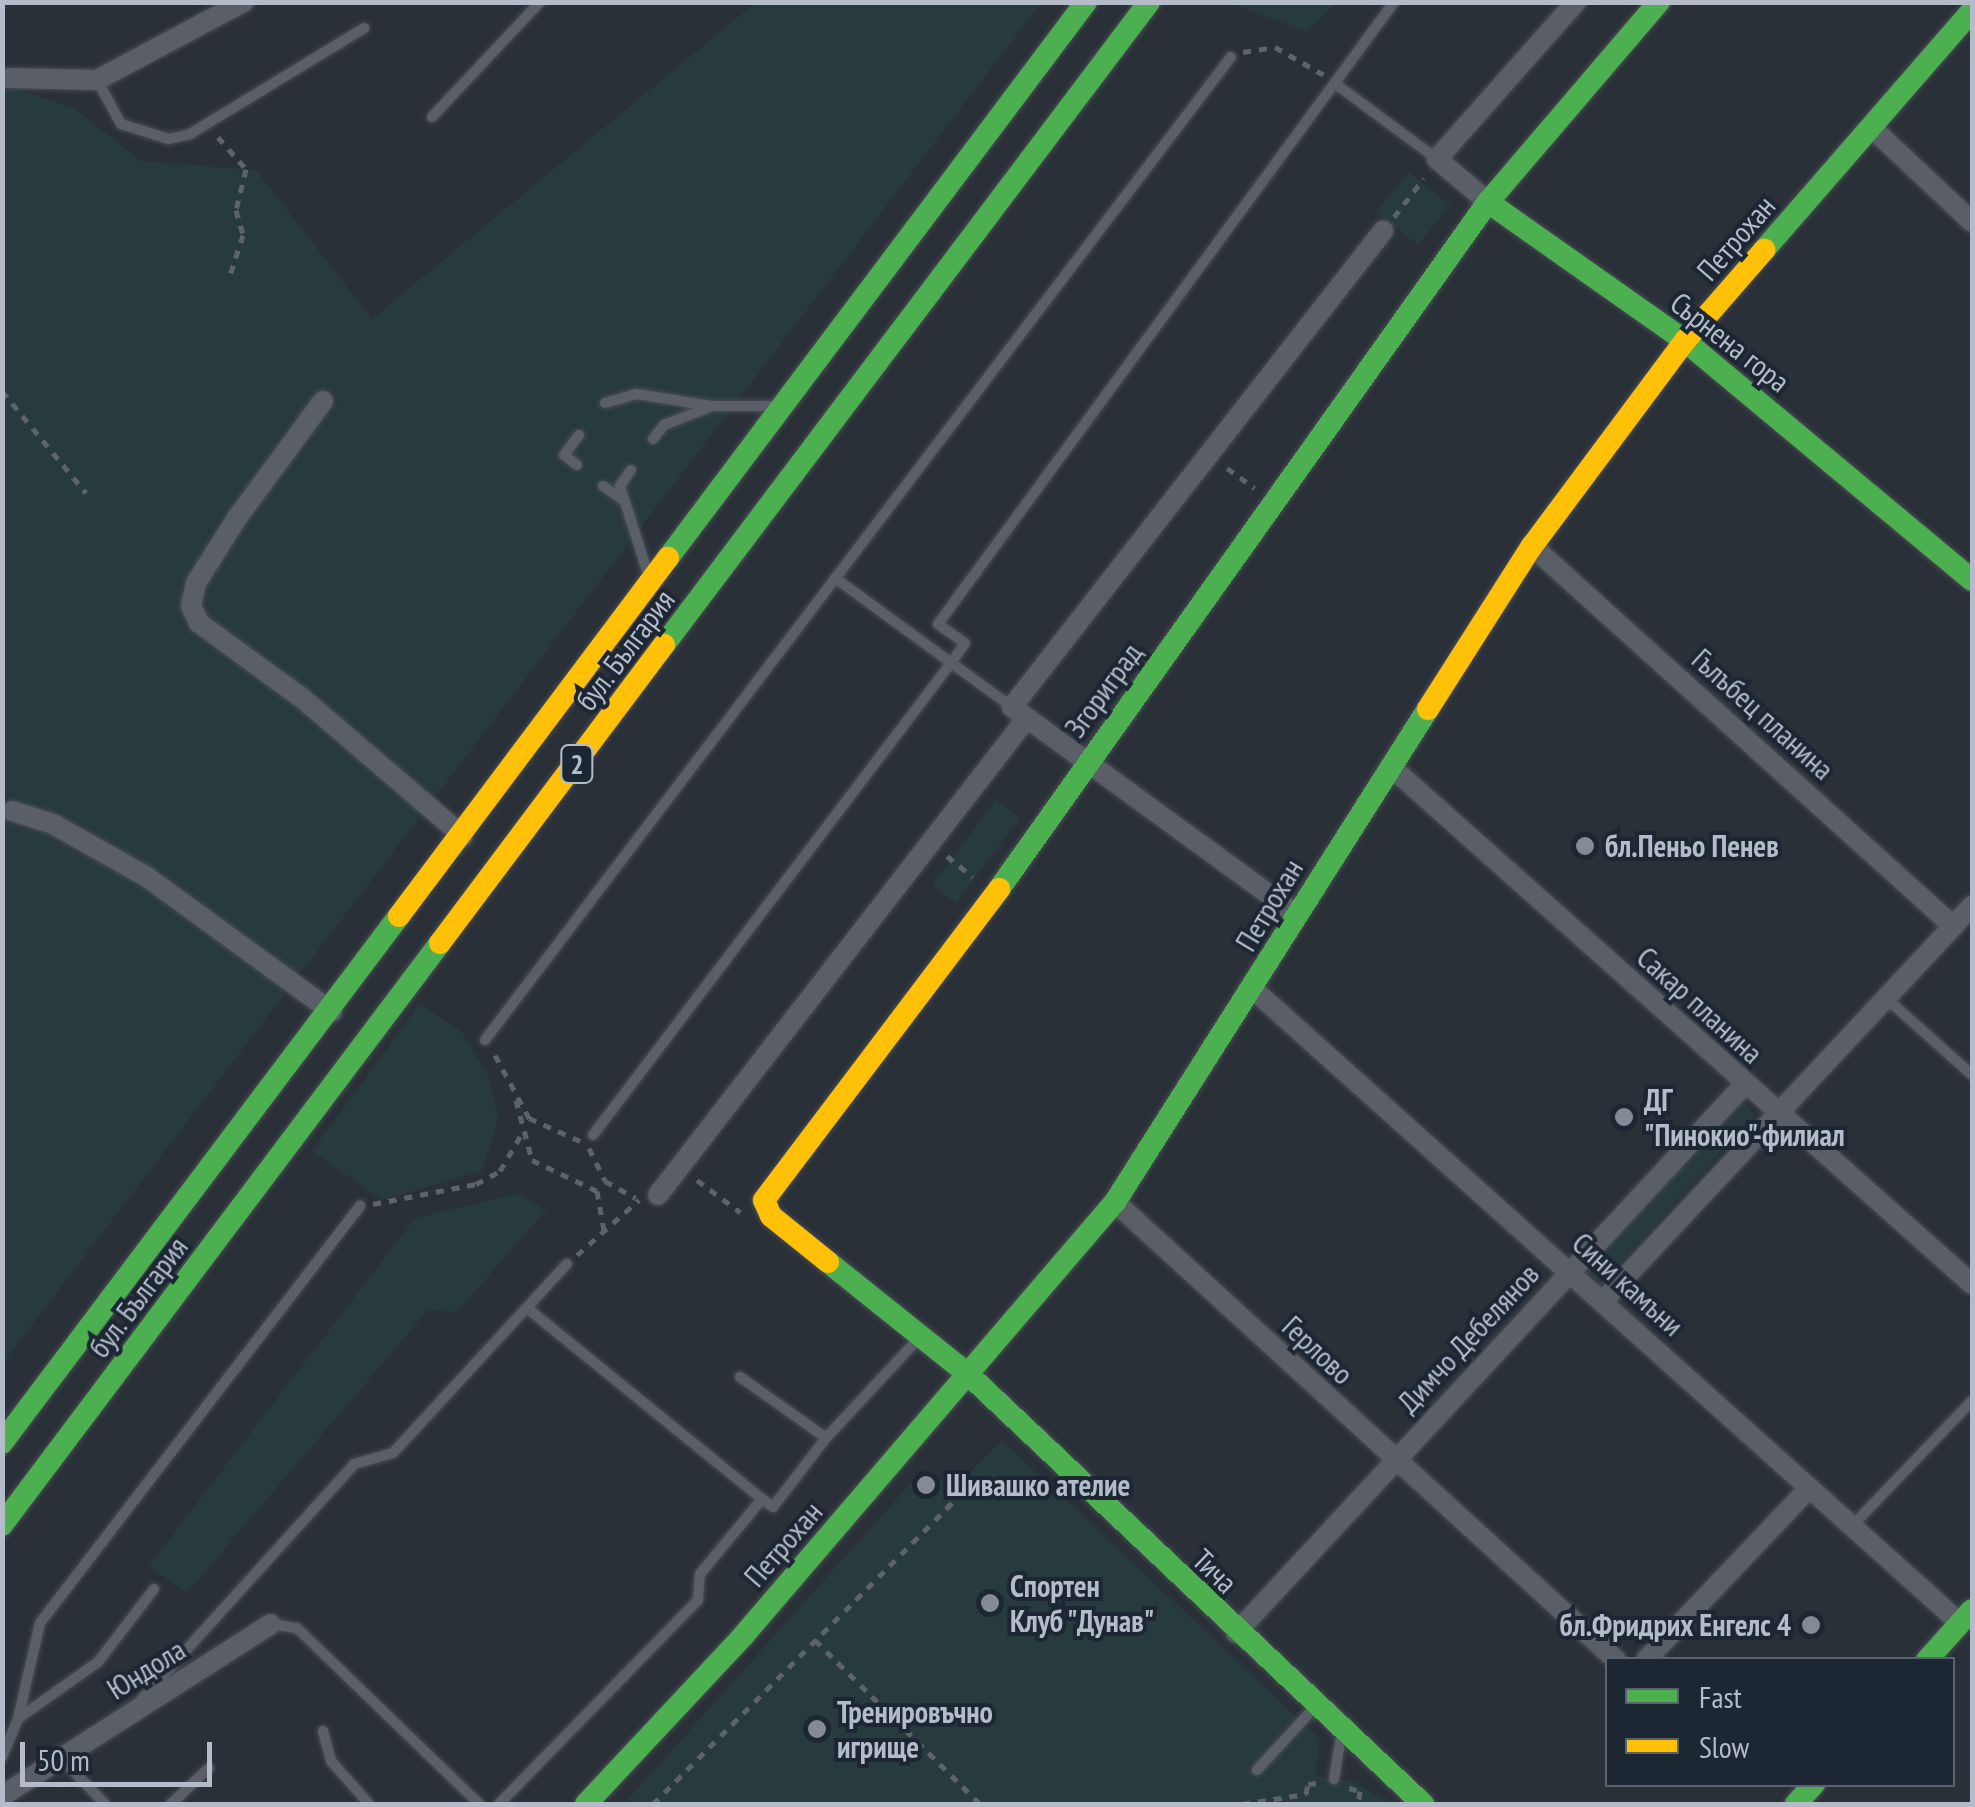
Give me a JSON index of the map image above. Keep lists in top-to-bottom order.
{
  "streets": {
    "main road": [
      "Петрохан",
      "Сърнена гора",
      "бул. България",
      "Згориград",
      "2",
      "Тича"
    ],
    "street": [
      "Гълъбец планина",
      "Сакар планина",
      "Сини камъни",
      "Димчо Дебелянов",
      "Герлово",
      "Юндола"
    ]
  },
  "crossings": [
    ["Петрохан", "Сърнена гора"],
    ["Петрохан", "Гълъбец планина"],
    ["Петрохан", "Сакар планина"],
    ["Петрохан", "Сини камъни"],
    ["Петрохан", "Герлово"],
    ["Петрохан", "Тича"],
    ["Сърнена гора", "Згориград"],
    ["Сакар планина", "Димчо Дебелянов"],
    ["Сини камъни", "Димчо Дебелянов"],
    ["Димчо Дебелянов", "Герлово"],
    ["Димчо Дебелянов", "Тича"]
  ],
  "places": [
    "бл.Пеньо Пенев",
    "ДГ \"Пинокио\"-филиал",
    "Шивашко ателие",
    "Спортен Клуб \"Дунав\"",
    "бл.Фридрих Енгелс 4",
    "Тренировъчно игрище"
  ],
  "legend": ["Fast", "Slow"],
  "scale_bar": "50 m"
}
